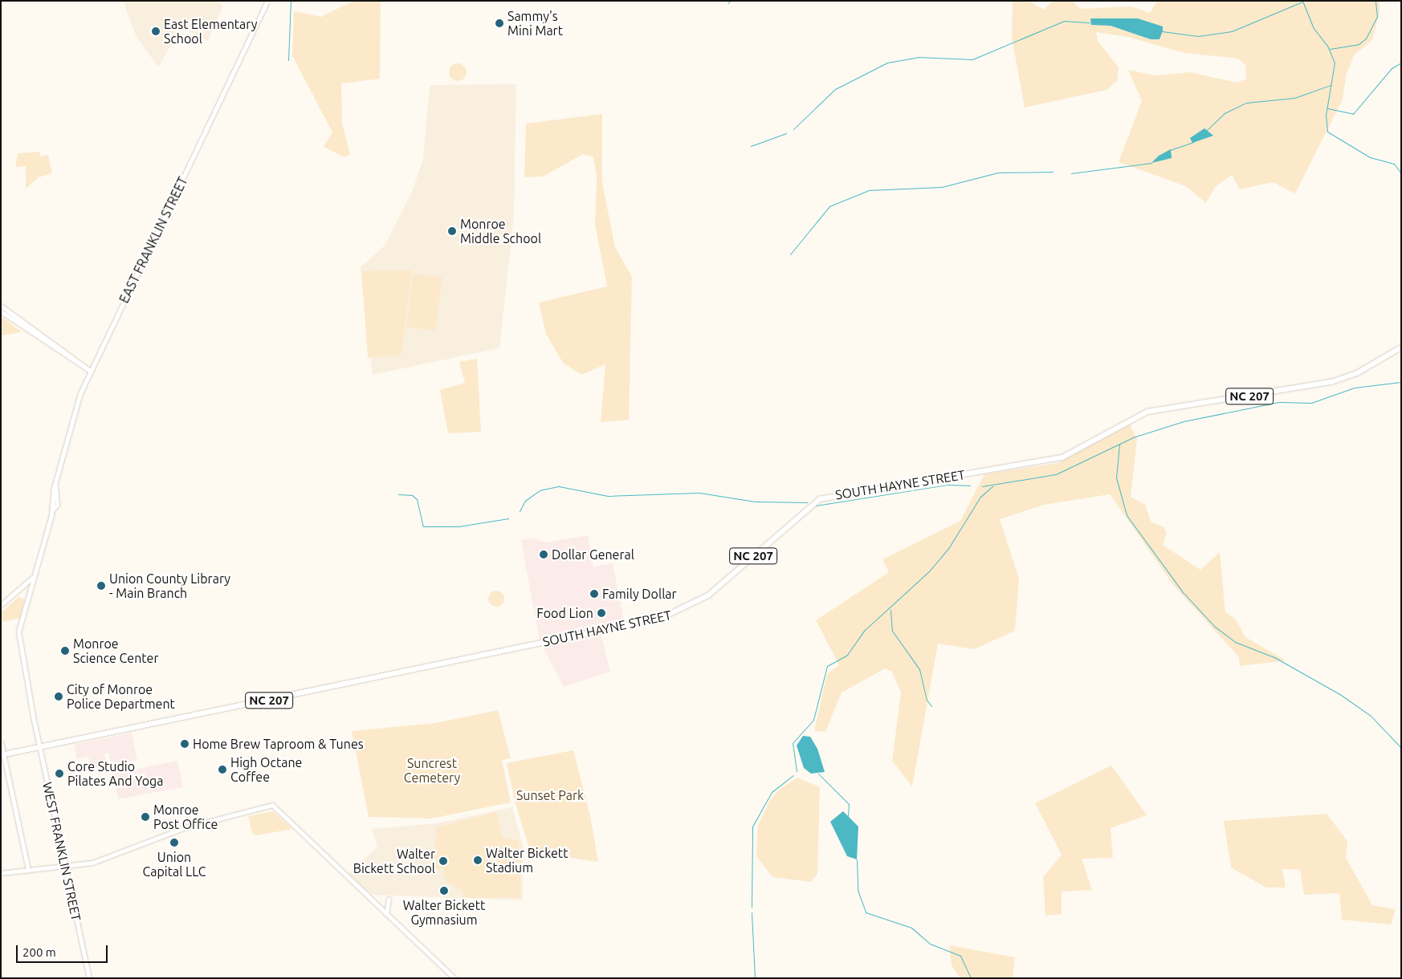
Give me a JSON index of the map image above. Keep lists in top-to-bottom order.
{
  "streets": {
    "main road": [
      "EAST FRANKLIN STREET",
      "NC 207",
      "SOUTH HAYNE STREET",
      "WEST FRANKLIN STREET"
    ]
  },
  "crossings": [
    ["EAST FRANKLIN STREET", "NC 207"],
    ["EAST FRANKLIN STREET", "SOUTH HAYNE STREET"],
    ["EAST FRANKLIN STREET", "WEST FRANKLIN STREET"],
    ["NC 207", "SOUTH HAYNE STREET"],
    ["NC 207", "WEST FRANKLIN STREET"],
    ["SOUTH HAYNE STREET", "WEST FRANKLIN STREET"]
  ],
  "parks": ["Suncrest Cemetery", "Sunset Park"],
  "places": [
    "Sammy's Mini Mart",
    "East Elementary School",
    "Monroe Middle School",
    "Dollar General",
    "Union County Library - Main Branch",
    "Family Dollar",
    "Food Lion",
    "Monroe Science Center",
    "City of Monroe Police Department",
    "Home Brew Taproom & Tunes",
    "High Octane Coffee",
    "Core Studio Pilates And Yoga",
    "Monroe Post Office",
    "Union Capital LLC",
    "Walter Bickett Stadium",
    "Walter Bickett School",
    "Walter Bickett Gymnasium"
  ],
  "scale_bar": "200 m"
}
